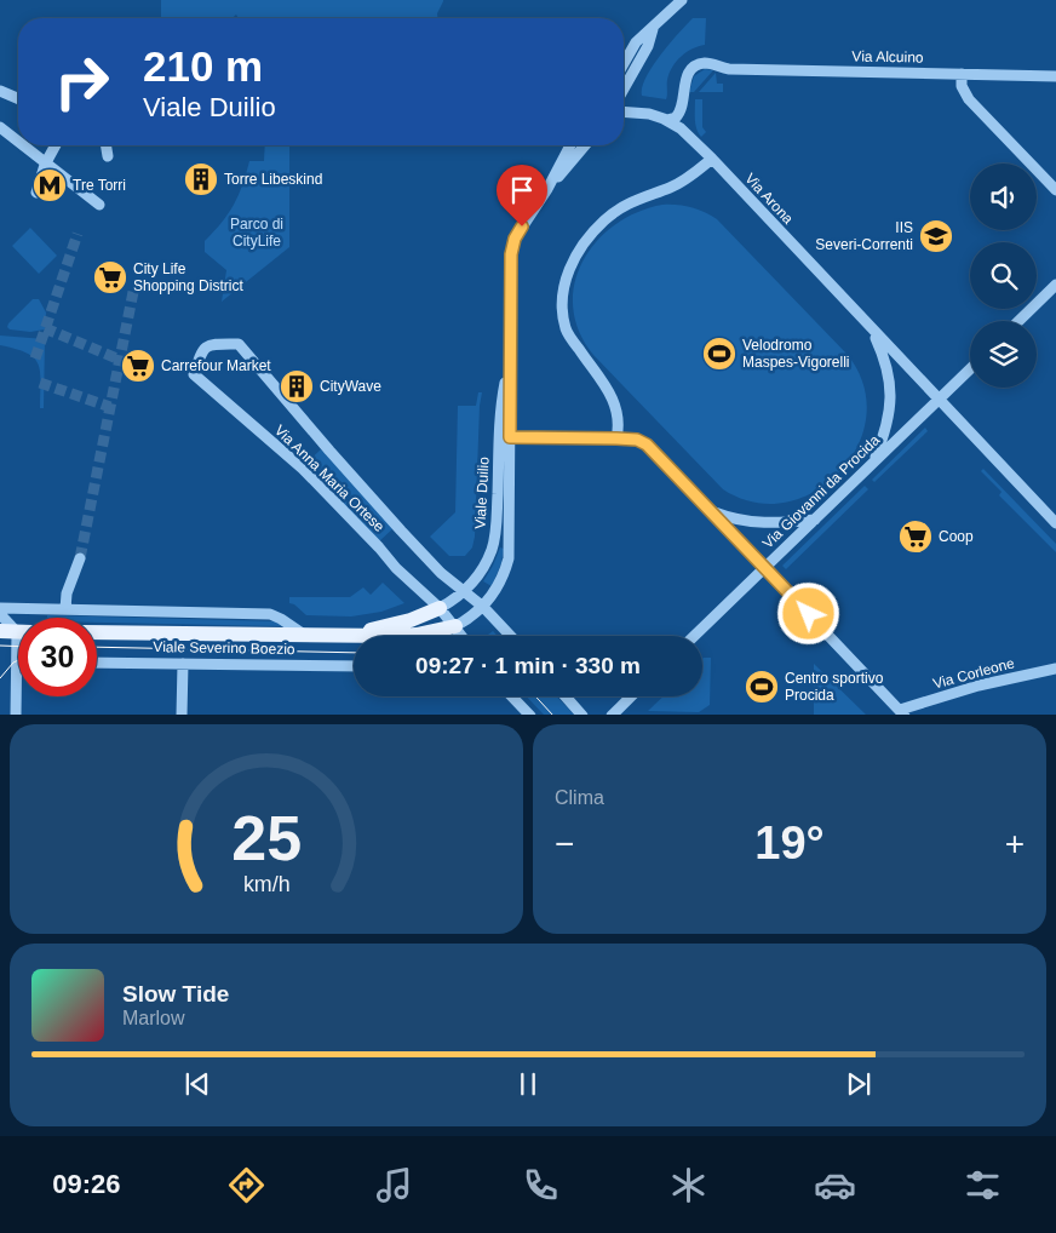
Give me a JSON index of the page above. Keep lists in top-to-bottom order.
{
  "streets": {
    "main road": ["Viale Severino Boezio"],
    "street": [
      "Via Alcuino",
      "Via Arona",
      "Via Anna Maria Ortese",
      "Via Giovanni da Procida",
      "Viale Duilio",
      "Via Corleone"
    ]
  },
  "crossings": [
    ["Via Alcuino", "Via Arona"],
    ["Via Arona", "Via Giovanni da Procida"],
    ["Via Anna Maria Ortese", "Viale Duilio"],
    ["Via Anna Maria Ortese", "Viale Severino Boezio"],
    ["Viale Duilio", "Viale Severino Boezio"]
  ],
  "parks": ["Parco di CityLife"],
  "places": {
    "building": ["Torre Libeskind", "CityWave"],
    "metro station": ["Tre Torri"],
    "school or university": ["IIS Severi-Correnti"],
    "supermarket": ["City Life Shopping District", "Carrefour Market", "Coop"],
    "sports": ["Velodromo Maspes-Vigorelli", "Centro sportivo Procida"]
  },
  "page": {
    "turn": ["210 m", "Viale Duilio"],
    "limit": "30",
    "trip": "09:27 · 1 min · 330 m",
    "tile": "Clima",
    "heat": ["−", "19°", "+"],
    "song": ["Slow Tide", "Marlow"],
    "tabs": "09:26",
    "gauge": ["25", "km/h"]
  }
}
